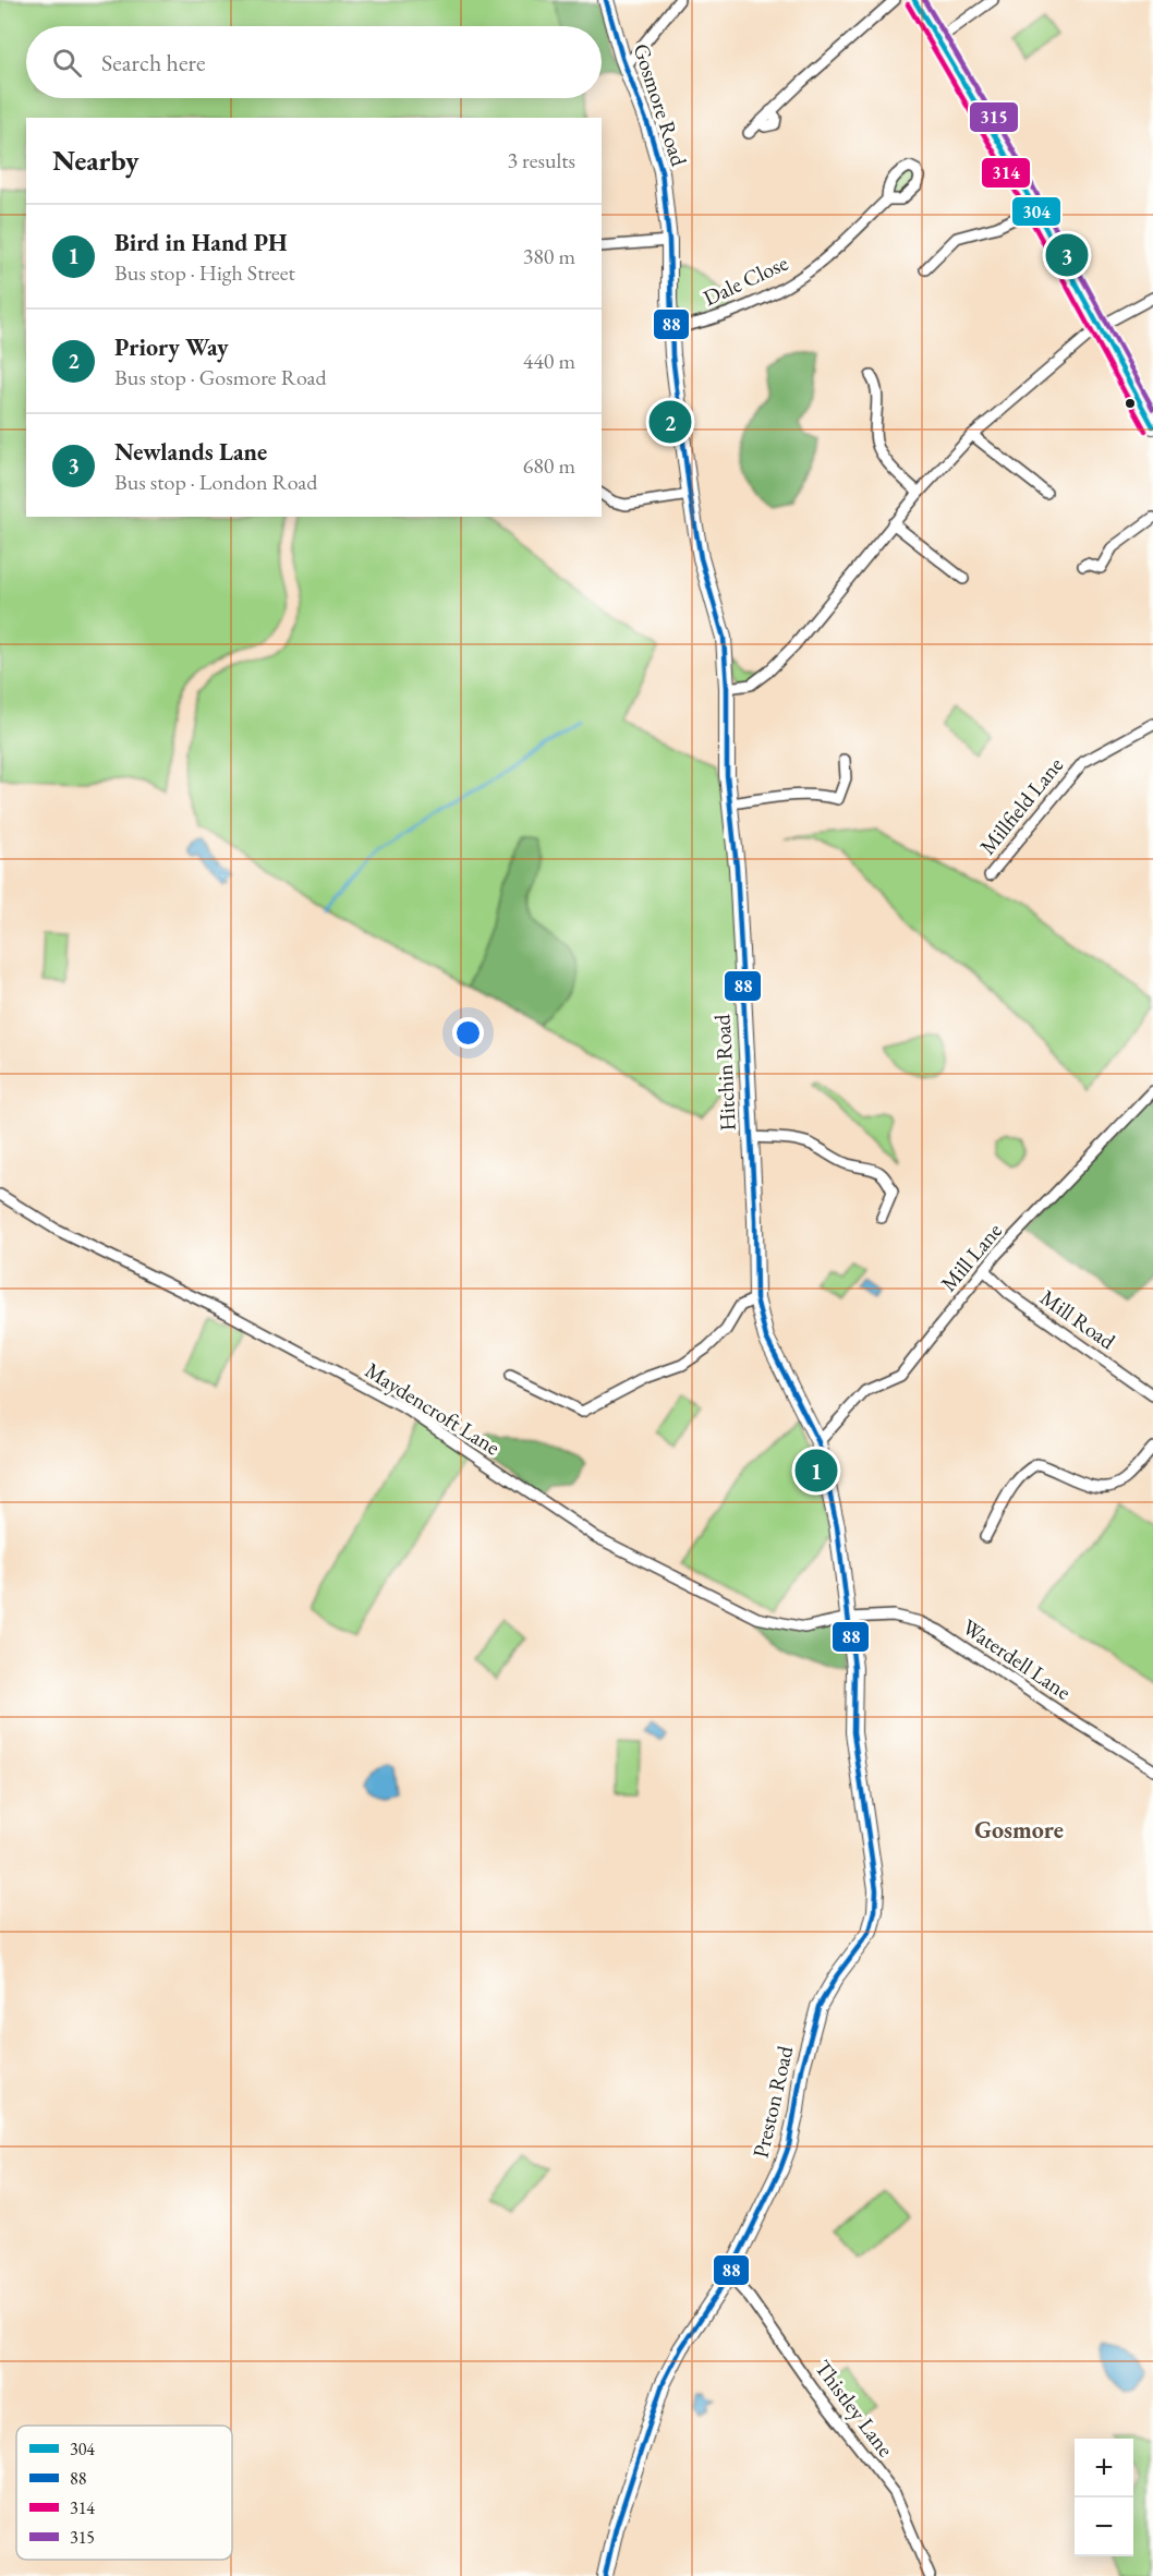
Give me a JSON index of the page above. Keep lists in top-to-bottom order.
{
  "streets": {
    "street": [
      "Gosmore Road",
      "Dale Close",
      "Millfield Lane",
      "Hitchin Road",
      "Mill Lane",
      "Mill Road",
      "Maydencroft Lane",
      "Waterdell Lane",
      "Preston Road",
      "Thistley Lane"
    ]
  },
  "crossings": [
    ["Gosmore Road", "Dale Close"],
    ["Gosmore Road", "Hitchin Road"],
    ["Hitchin Road", "Mill Lane"],
    ["Hitchin Road", "Preston Road"],
    ["Mill Lane", "Mill Road"],
    ["Mill Lane", "Preston Road"],
    ["Maydencroft Lane", "Waterdell Lane"],
    ["Maydencroft Lane", "Preston Road"],
    ["Waterdell Lane", "Preston Road"],
    ["Preston Road", "Thistley Lane"]
  ],
  "districts": ["Gosmore"],
  "lines": [
    "transit line 304",
    "transit line 88",
    "transit line 315",
    "transit line 314"
  ],
  "legend": [
    "304",
    "88",
    "314",
    "315"
  ],
  "page": {
    "search": "Search here",
    "heading": ["Nearby", "3 results"],
    "list": [
      {
        "mark": "1",
        "name": "Bird in Hand PH",
        "note": "Bus stop · High Street",
        "value": "380 m"
      },
      {
        "mark": "2",
        "name": "Priory Way",
        "note": "Bus stop · Gosmore Road",
        "value": "440 m"
      },
      {
        "mark": "3",
        "name": "Newlands Lane",
        "note": "Bus stop · London Road",
        "value": "680 m"
      }
    ],
    "pins": ["3", "2", "1"],
    "map_buttons": ["+", "−"]
  }
}
